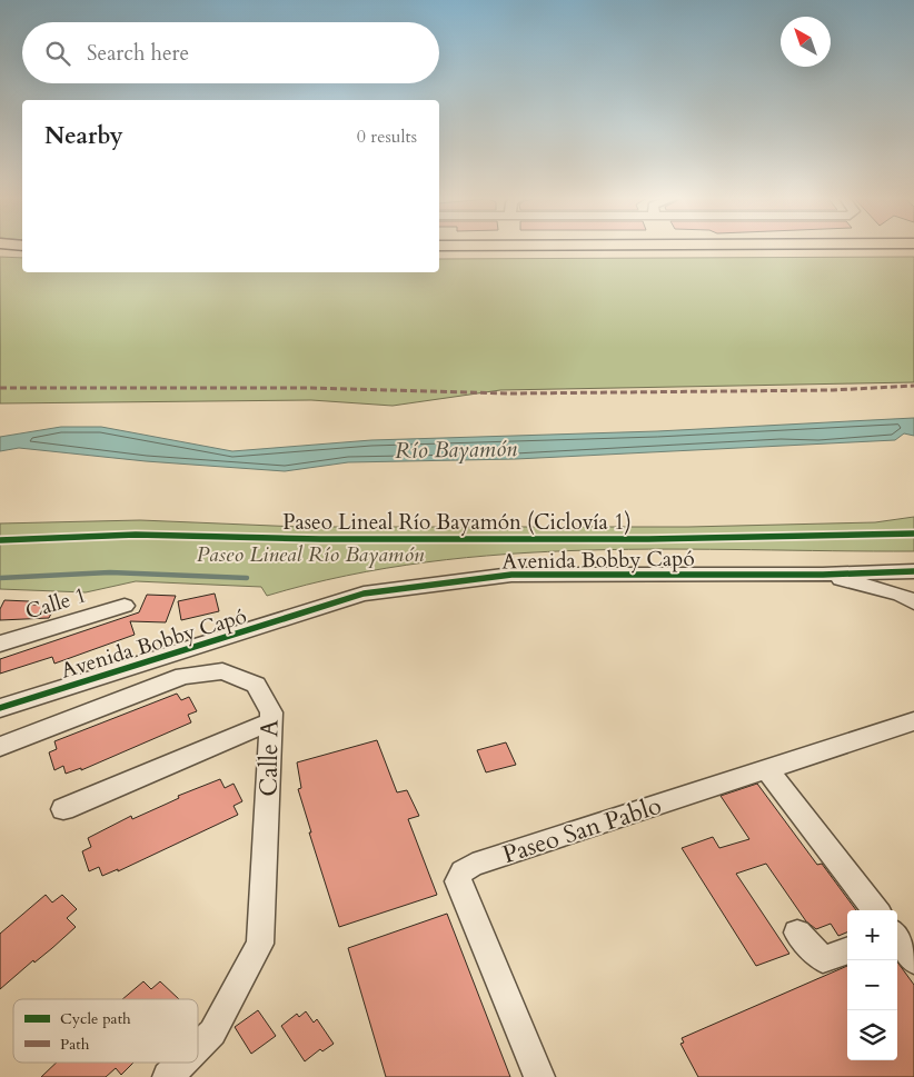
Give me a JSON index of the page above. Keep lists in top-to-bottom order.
{
  "streets": {
    "street": [
      "Avenida Bobby Capó",
      "Calle 1",
      "Calle A",
      "Paseo San Pablo"
    ],
    "cycle path": ["Paseo Lineal Río Bayamón (Ciclovía 1)"]
  },
  "water": ["Río Bayamón"],
  "parks": ["Paseo Lineal Río Bayamón"],
  "legend": ["Cycle path", "Path"],
  "north": "top left",
  "page": {
    "search": "Search here",
    "heading": ["Nearby", "0 results"],
    "map_buttons": ["+", "−"]
  }
}
